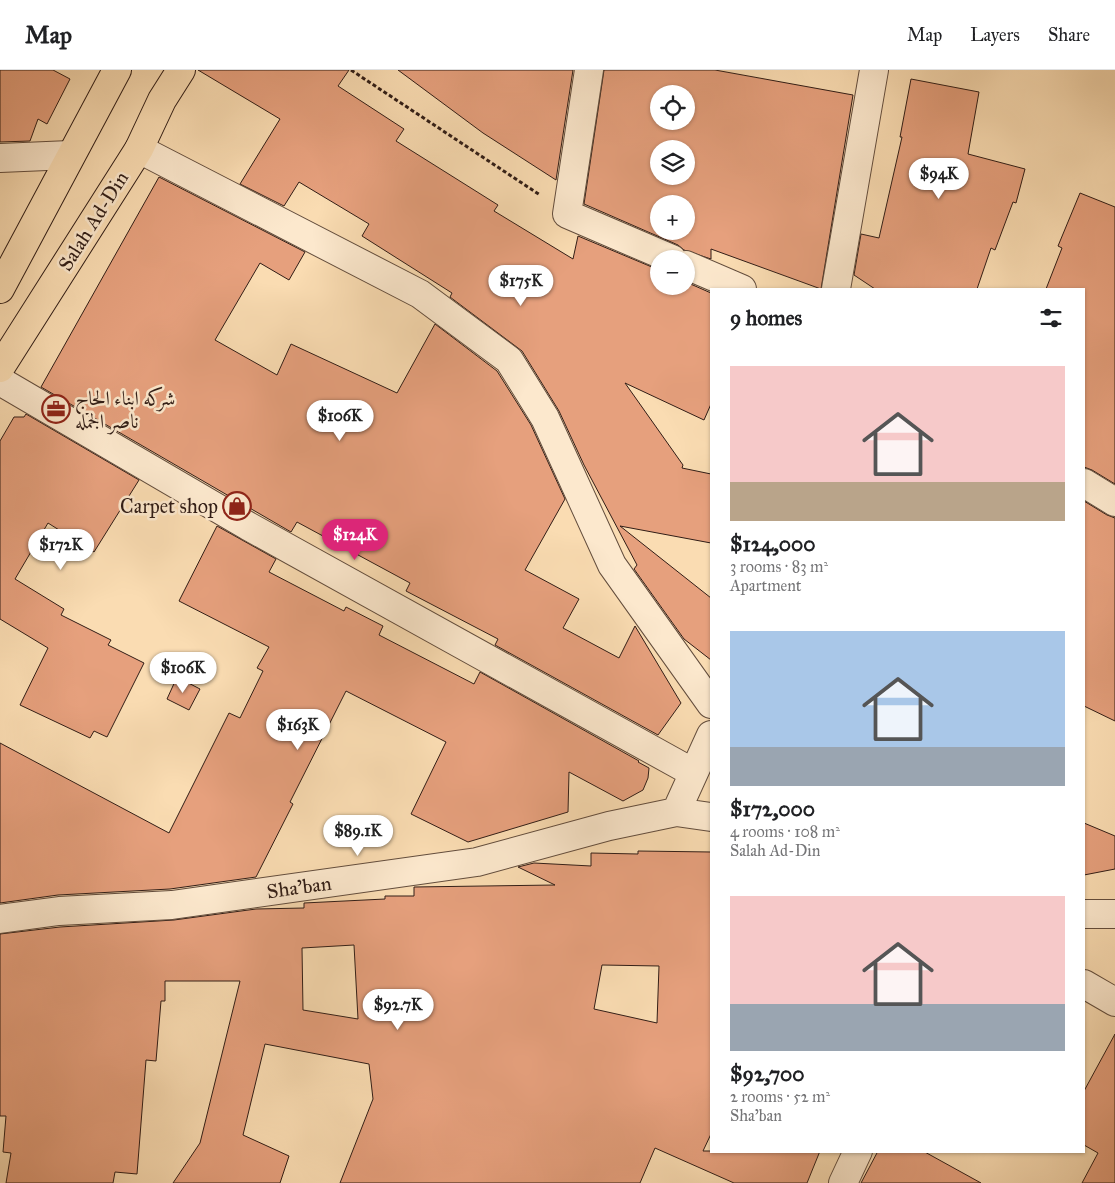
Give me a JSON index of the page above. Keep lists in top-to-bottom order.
{
  "streets": {
    "highway": ["Salah Ad-Din"],
    "street": ["Sha'ban"]
  },
  "places": {
    "office": ["شركه ابناء الحاج ناصر الجمله"],
    "shop": ["Carpet shop"]
  },
  "page": {
    "header": "Map",
    "nav": ["Map", "Layers", "Share"],
    "map_buttons": ["+", "−"],
    "price": [
      "$94K",
      "$175K",
      "$106K",
      "$124K",
      "$172K",
      "$106K",
      "$163K",
      "$89.1K",
      "$92.7K"
    ],
    "heading": "9 homes",
    "list": [
      {
        "name": "$124,000",
        "note": "3 rooms · 83 m² · Apartment"
      },
      {
        "name": "$172,000",
        "note": "4 rooms · 108 m² · Salah Ad-Din"
      },
      {
        "name": "$92,700",
        "note": "2 rooms · 52 m² · Sha'ban"
      }
    ]
  }
}
